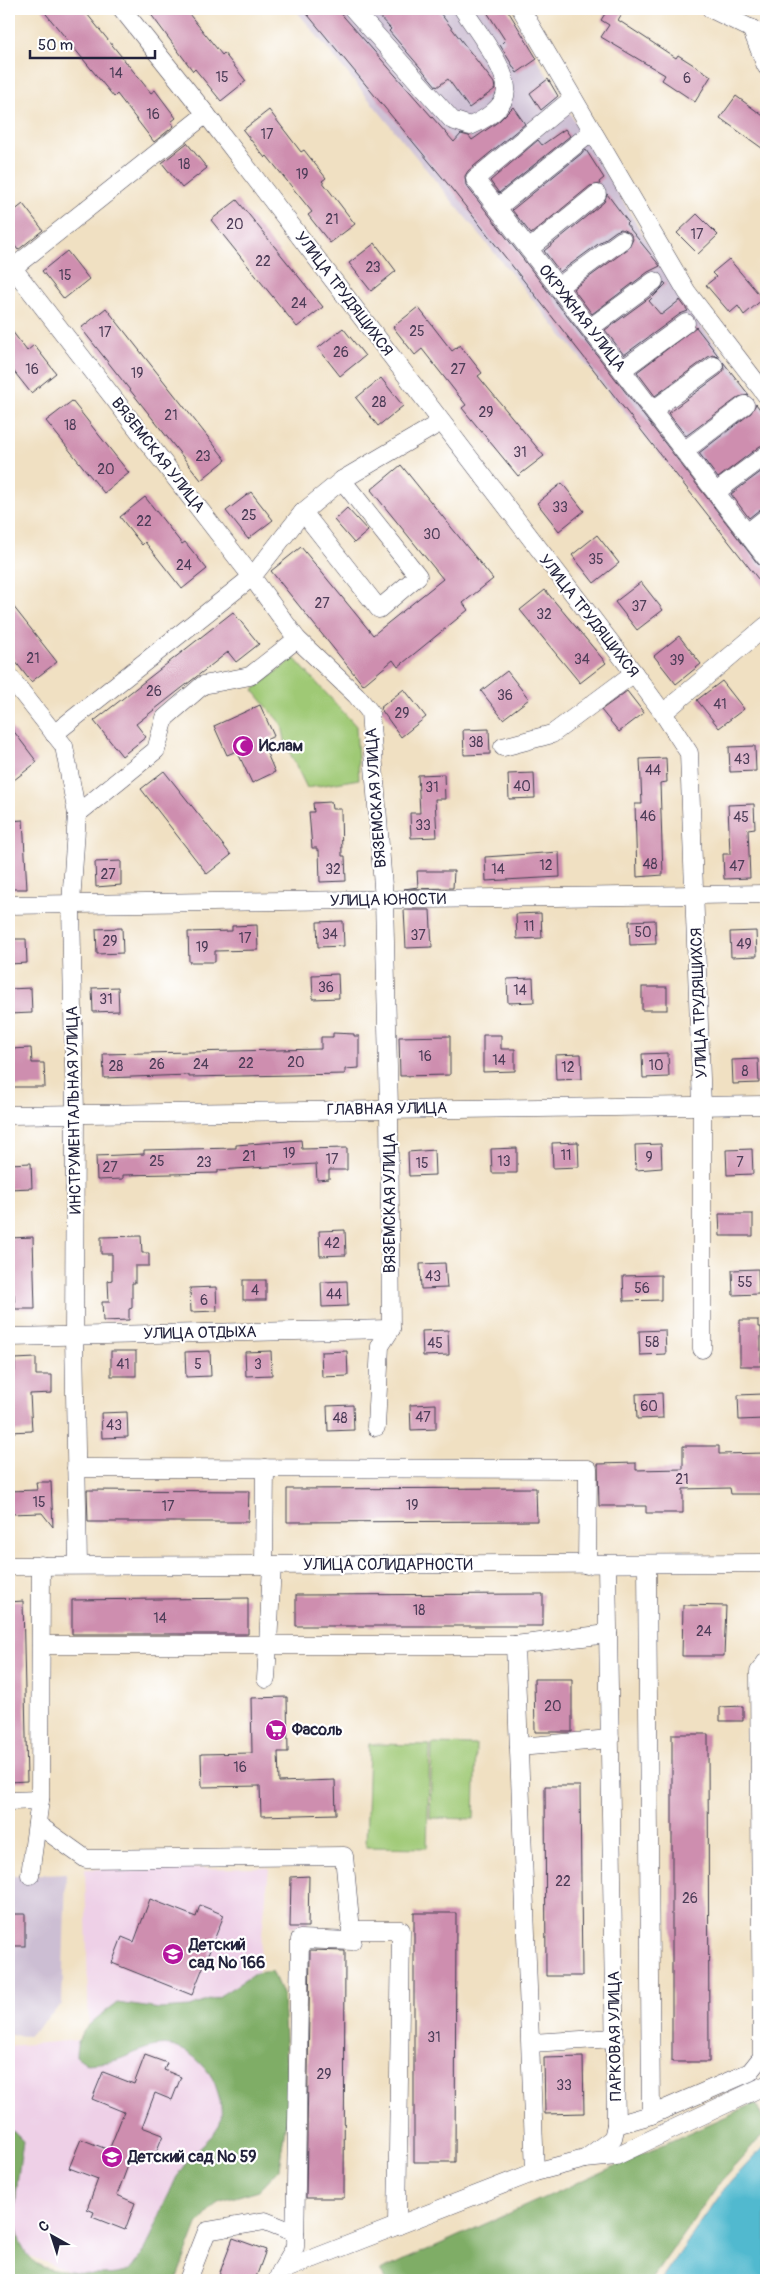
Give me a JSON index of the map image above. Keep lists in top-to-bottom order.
{
  "streets": {
    "street": [
      "УЛИЦА ТРУДЯЩИХСЯ",
      "ОКРУЖНАЯ УЛИЦА",
      "ВЯЗЕМСКАЯ УЛИЦА",
      "УЛИЦА ЮНОСТИ",
      "ГЛАВНАЯ УЛИЦА",
      "ИНСТРУМЕНТАЛЬНАЯ УЛИЦА",
      "УЛИЦА ОТДЫХА",
      "УЛИЦА СОЛИДАРНОСТИ",
      "ПАРКОВАЯ УЛИЦА"
    ]
  },
  "crossings": [
    ["УЛИЦА ТРУДЯЩИХСЯ", "УЛИЦА ЮНОСТИ"],
    ["УЛИЦА ТРУДЯЩИХСЯ", "ГЛАВНАЯ УЛИЦА"],
    ["ВЯЗЕМСКАЯ УЛИЦА", "УЛИЦА ЮНОСТИ"],
    ["ВЯЗЕМСКАЯ УЛИЦА", "ГЛАВНАЯ УЛИЦА"],
    ["ВЯЗЕМСКАЯ УЛИЦА", "УЛИЦА ОТДЫХА"],
    ["УЛИЦА ЮНОСТИ", "ИНСТРУМЕНТАЛЬНАЯ УЛИЦА"],
    ["ГЛАВНАЯ УЛИЦА", "ИНСТРУМЕНТАЛЬНАЯ УЛИЦА"],
    ["ИНСТРУМЕНТАЛЬНАЯ УЛИЦА", "УЛИЦА ОТДЫХА"],
    ["ИНСТРУМЕНТАЛЬНАЯ УЛИЦА", "УЛИЦА СОЛИДАРНОСТИ"],
    ["УЛИЦА СОЛИДАРНОСТИ", "ПАРКОВАЯ УЛИЦА"]
  ],
  "places": {
    "mosque": ["Ислам"],
    "supermarket": ["Фасоль"],
    "school or university": ["Детский сад № 166", "Детский сад № 59"]
  },
  "house_numbers": [
    "14",
    "15",
    "6",
    "16",
    "17",
    "18",
    "19",
    "21",
    "20",
    "17",
    "22",
    "23",
    "15",
    "24",
    "25",
    "17",
    "26",
    "16",
    "27",
    "19",
    "28",
    "29",
    "21",
    "18",
    "31",
    "23",
    "20",
    "33",
    "25",
    "22",
    "30",
    "35",
    "24",
    "27",
    "37",
    "32",
    "21",
    "34",
    "39",
    "26",
    "36",
    "41",
    "29",
    "38",
    "43",
    "44",
    "40",
    "31",
    "46",
    "45",
    "33",
    "48",
    "12",
    "47",
    "32",
    "14",
    "27",
    "11",
    "50",
    "34",
    "37",
    "17",
    "29",
    "49",
    "19",
    "36",
    "14",
    "31",
    "16",
    "14",
    "20",
    "22",
    "26",
    "24",
    "10",
    "28",
    "12",
    "8",
    "19",
    "11",
    "21",
    "9",
    "17",
    "25",
    "13",
    "23",
    "7",
    "15",
    "27",
    "42",
    "43",
    "55",
    "56",
    "4",
    "44",
    "6",
    "58",
    "45",
    "41",
    "5",
    "3",
    "60",
    "47",
    "48",
    "43",
    "21",
    "15",
    "19",
    "17",
    "18",
    "14",
    "24",
    "20",
    "16",
    "22",
    "26",
    "31",
    "29",
    "33"
  ],
  "scale_bar": "50 m",
  "north": "top left"
}
